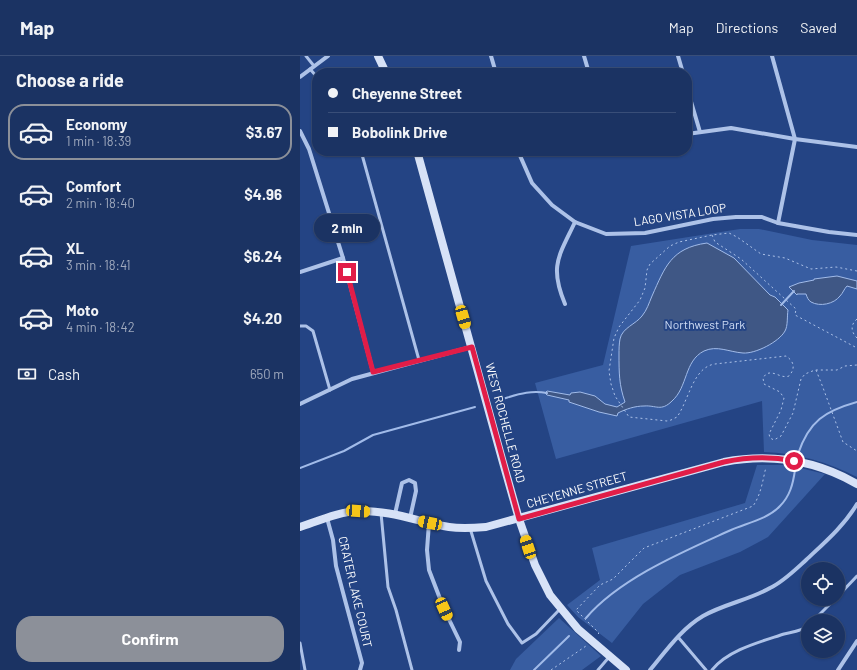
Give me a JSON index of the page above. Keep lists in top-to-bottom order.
{
  "streets": {
    "street": [
      "LAGO VISTA LOOP",
      "WEST ROCHELLE ROAD",
      "CHEYENNE STREET",
      "CRATER LAKE COURT"
    ]
  },
  "crossings": [
    ["WEST ROCHELLE ROAD", "CHEYENNE STREET"],
    ["CHEYENNE STREET", "CRATER LAKE COURT"]
  ],
  "parks": ["Northwest Park"],
  "page": {
    "header": "Map",
    "nav": ["Map", "Directions", "Saved"],
    "heading": "Choose a ride",
    "banner": ["Cheyenne Street", "Bobolink Drive"],
    "list": [
      {
        "name": "Economy",
        "note": "1 min · 18:39",
        "value": "$3.67"
      },
      {
        "name": "Comfort",
        "note": "2 min · 18:40",
        "value": "$4.96"
      },
      {
        "name": "XL",
        "note": "3 min · 18:41",
        "value": "$6.24"
      },
      {
        "name": "Moto",
        "note": "4 min · 18:42",
        "value": "$4.20"
      }
    ],
    "bubble": "2 min",
    "pay": ["Cash", "650 m"],
    "buttons": "Confirm"
  }
}
